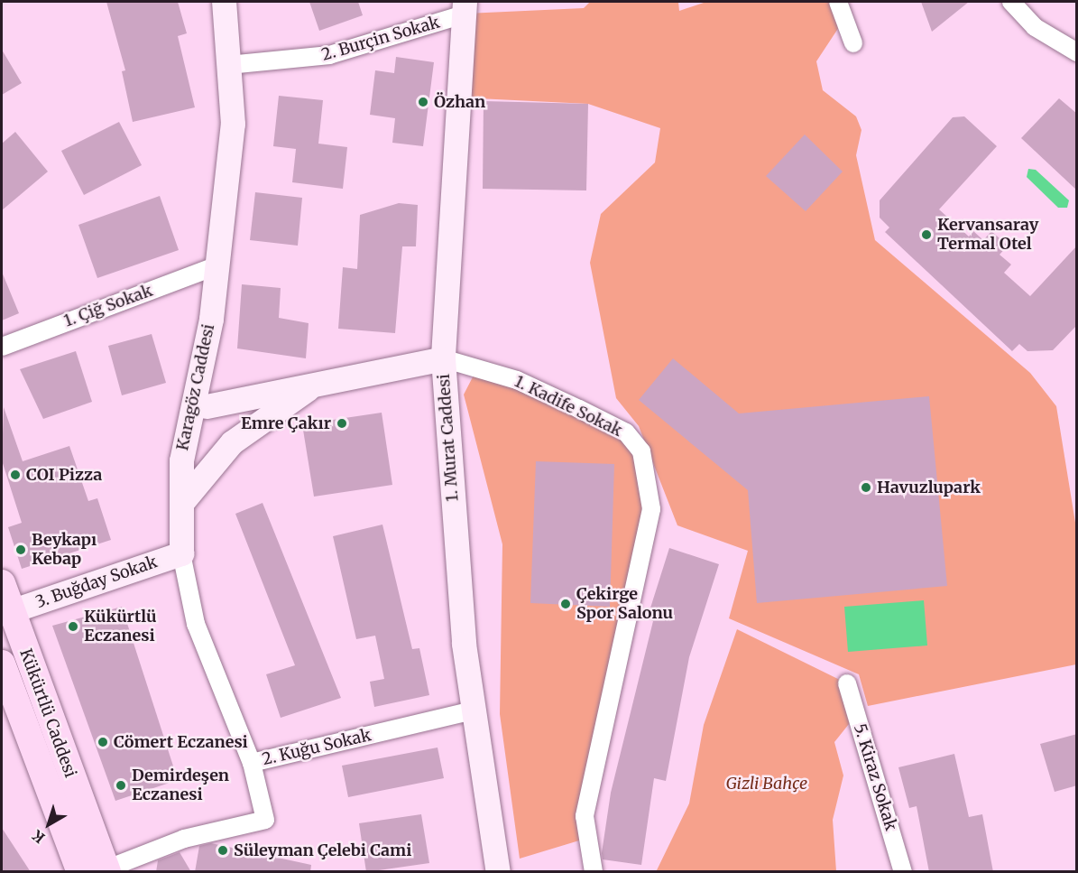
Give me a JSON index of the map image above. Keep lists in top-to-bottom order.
{
  "streets": {
    "main road": ["Kükürtlü Caddesi"],
    "street": [
      "2. Burçin Sokak",
      "1. Çiğ Sokak",
      "Karagöz Caddesi",
      "1. Kadife Sokak",
      "1. Murat Caddesi",
      "3. Buğday Sokak",
      "2. Kuğu Sokak",
      "5. Kiraz Sokak"
    ]
  },
  "crossings": [
    ["2. Burçin Sokak", "Karagöz Caddesi"],
    ["2. Burçin Sokak", "1. Murat Caddesi"],
    ["1. Çiğ Sokak", "Karagöz Caddesi"],
    ["Karagöz Caddesi", "3. Buğday Sokak"],
    ["Karagöz Caddesi", "2. Kuğu Sokak"],
    ["1. Kadife Sokak", "1. Murat Caddesi"],
    ["1. Murat Caddesi", "2. Kuğu Sokak"],
    ["3. Buğday Sokak", "Kükürtlü Caddesi"],
    ["Kükürtlü Caddesi", "2. Kuğu Sokak"]
  ],
  "parks": ["Gizli Bahçe"],
  "places": [
    "Özhan",
    "Kervansaray Termal Otel",
    "Emre Çakır",
    "COI Pizza",
    "Havuzlupark",
    "Beykapı Kebap",
    "Çekirge Spor Salonu",
    "Kükürtlü Eczanesi",
    "Cömert Eczanesi",
    "Demirdeşen Eczanesi",
    "Süleyman Çelebi Cami"
  ],
  "north": "bottom left"
}
